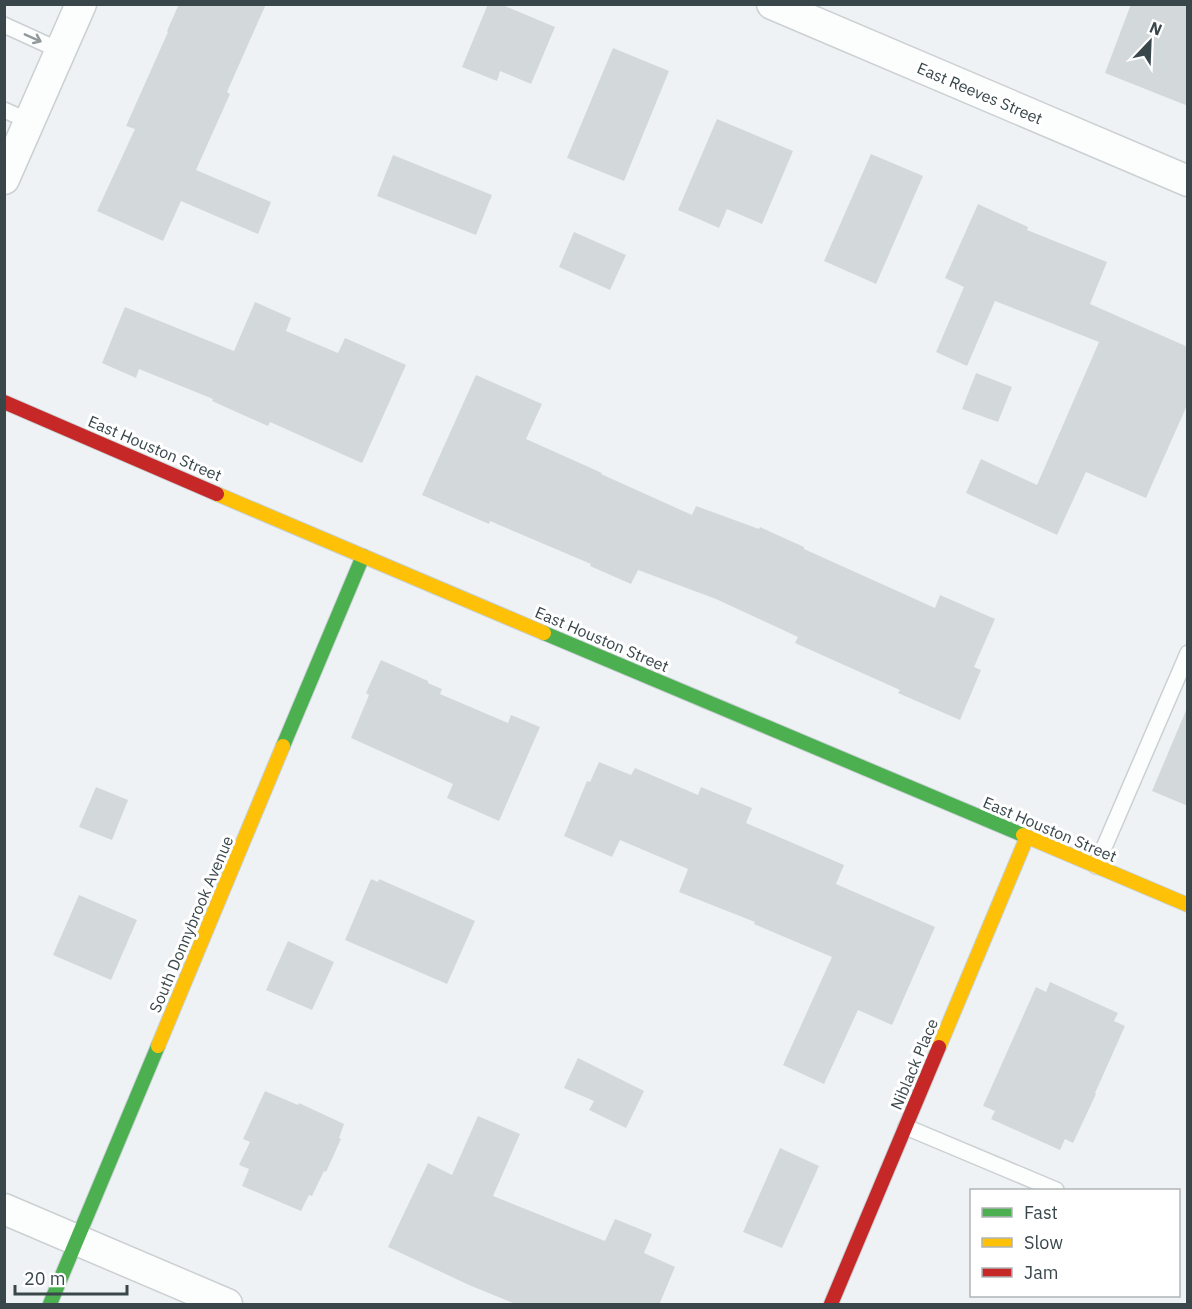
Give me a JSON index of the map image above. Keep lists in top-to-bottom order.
{
  "streets": {
    "street": [
      "East Reeves Street",
      "East Houston Street",
      "South Donnybrook Avenue",
      "Niblack Place"
    ]
  },
  "crossings": [
    ["East Houston Street", "South Donnybrook Avenue"],
    ["East Houston Street", "Niblack Place"]
  ],
  "legend": ["Fast", "Slow", "Jam"],
  "scale_bar": "20 m",
  "north": "top right"
}
